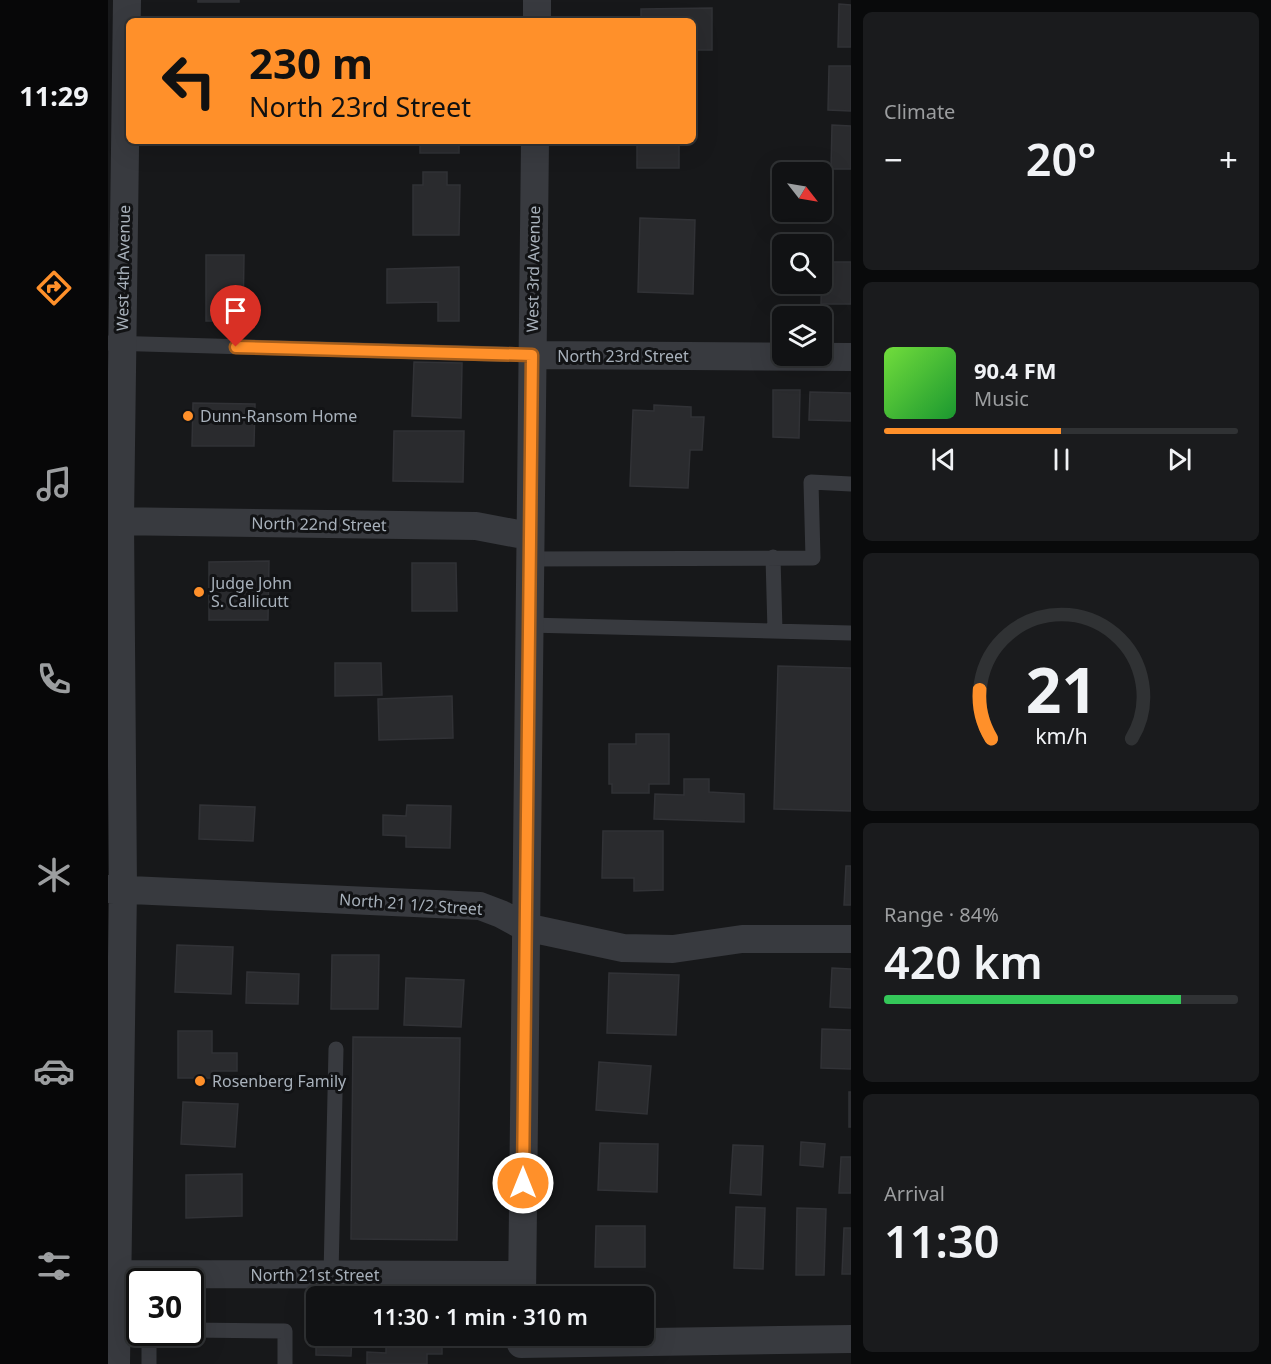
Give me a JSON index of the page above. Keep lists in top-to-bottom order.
{
  "streets": {
    "street": [
      "West 4th Avenue",
      "West 3rd Avenue",
      "North 23rd Street",
      "North 22nd Street",
      "North 21 1/2 Street",
      "North 21st Street"
    ]
  },
  "crossings": [
    ["West 4th Avenue", "North 23rd Street"],
    ["West 4th Avenue", "North 22nd Street"],
    ["West 4th Avenue", "North 21 1/2 Street"],
    ["West 4th Avenue", "North 21st Street"],
    ["West 3rd Avenue", "North 23rd Street"],
    ["West 3rd Avenue", "North 22nd Street"],
    ["West 3rd Avenue", "North 21 1/2 Street"],
    ["West 3rd Avenue", "North 21st Street"]
  ],
  "places": ["Dunn-Ransom Home", "Judge John S. Callicutt", "Rosenberg Family"],
  "north": "bottom right",
  "page": {
    "tabs": "11:29",
    "tile": [
      "Climate",
      ["Range · 84%", "420 km"],
      ["Arrival", "11:30"]
    ],
    "turn": ["230 m", "North 23rd Street"],
    "heat": ["−", "20°", "+"],
    "song": ["90.4 FM", "Music"],
    "limit": "30",
    "trip": "11:30 · 1 min · 310 m",
    "gauge": ["21", "km/h"]
  }
}
